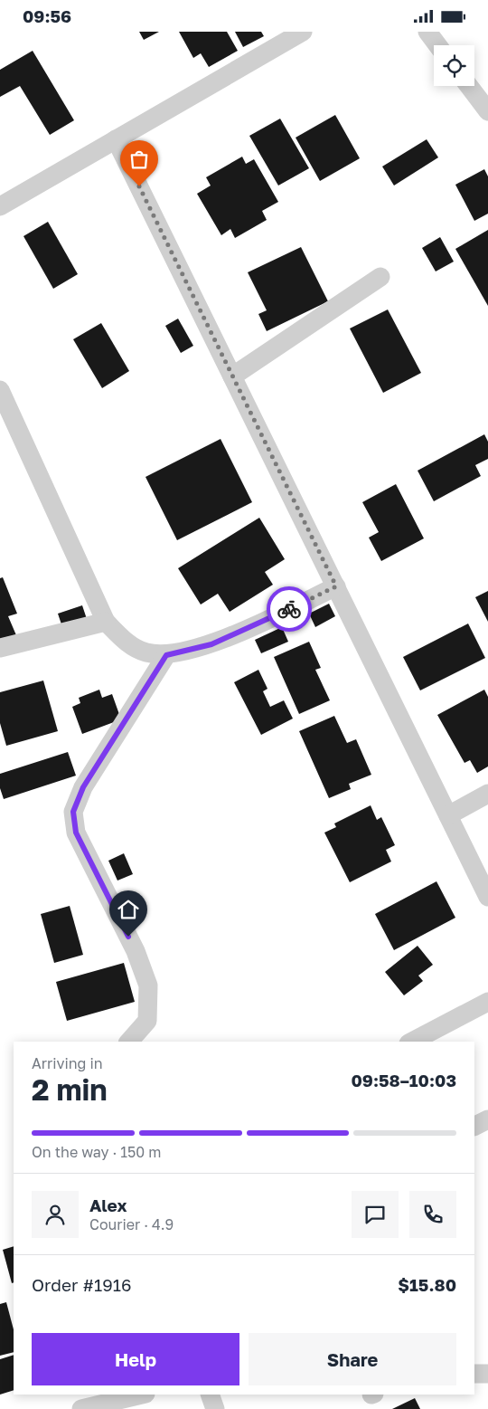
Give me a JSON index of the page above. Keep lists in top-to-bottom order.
{
  "page": {
    "status": "09:56",
    "heading": ["2 min", "Arriving in", "09:58–10:03"],
    "panel": [
      "Alex",
      "Courier · 4.9",
      "Order #1916",
      "$15.80"
    ],
    "bar": "On the way · 150 m",
    "buttons": ["Help", "Share"]
  }
}
